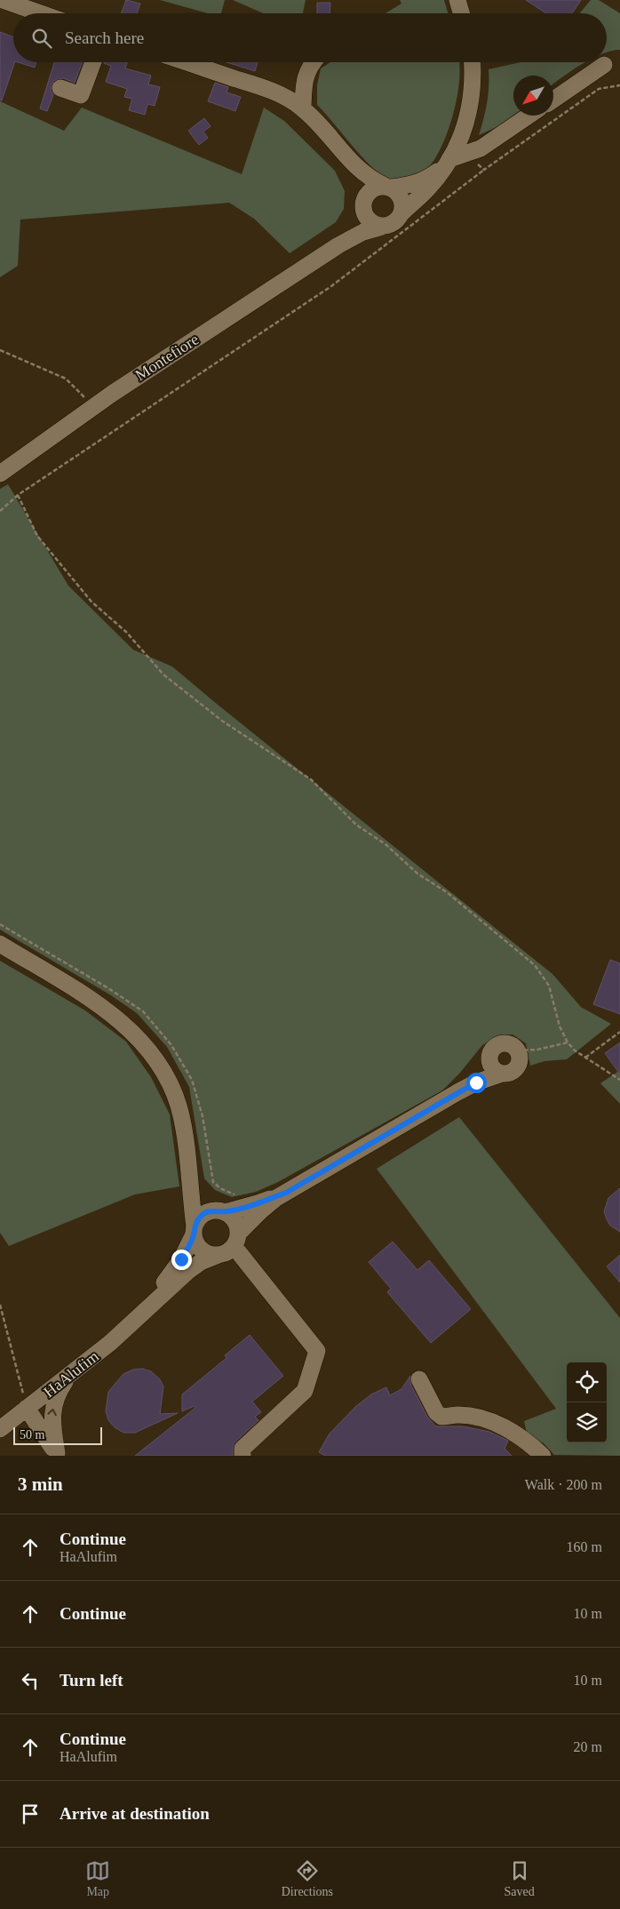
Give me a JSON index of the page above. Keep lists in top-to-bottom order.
{
  "streets": {
    "street": ["Montefiore", "HaAlufim"]
  },
  "scale_bar": "50 m",
  "north": "bottom left",
  "page": {
    "search": "Search here",
    "scale": "50 m",
    "heading": ["3 min", "Walk · 200 m"],
    "list": [
      ["Continue", "HaAlufim", "160 m"],
      ["Continue", "10 m"],
      ["Turn left", "10 m"],
      ["Continue", "HaAlufim", "20 m"],
      "Arrive at destination"
    ],
    "nav": ["Map", "Directions", "Saved"]
  }
}
